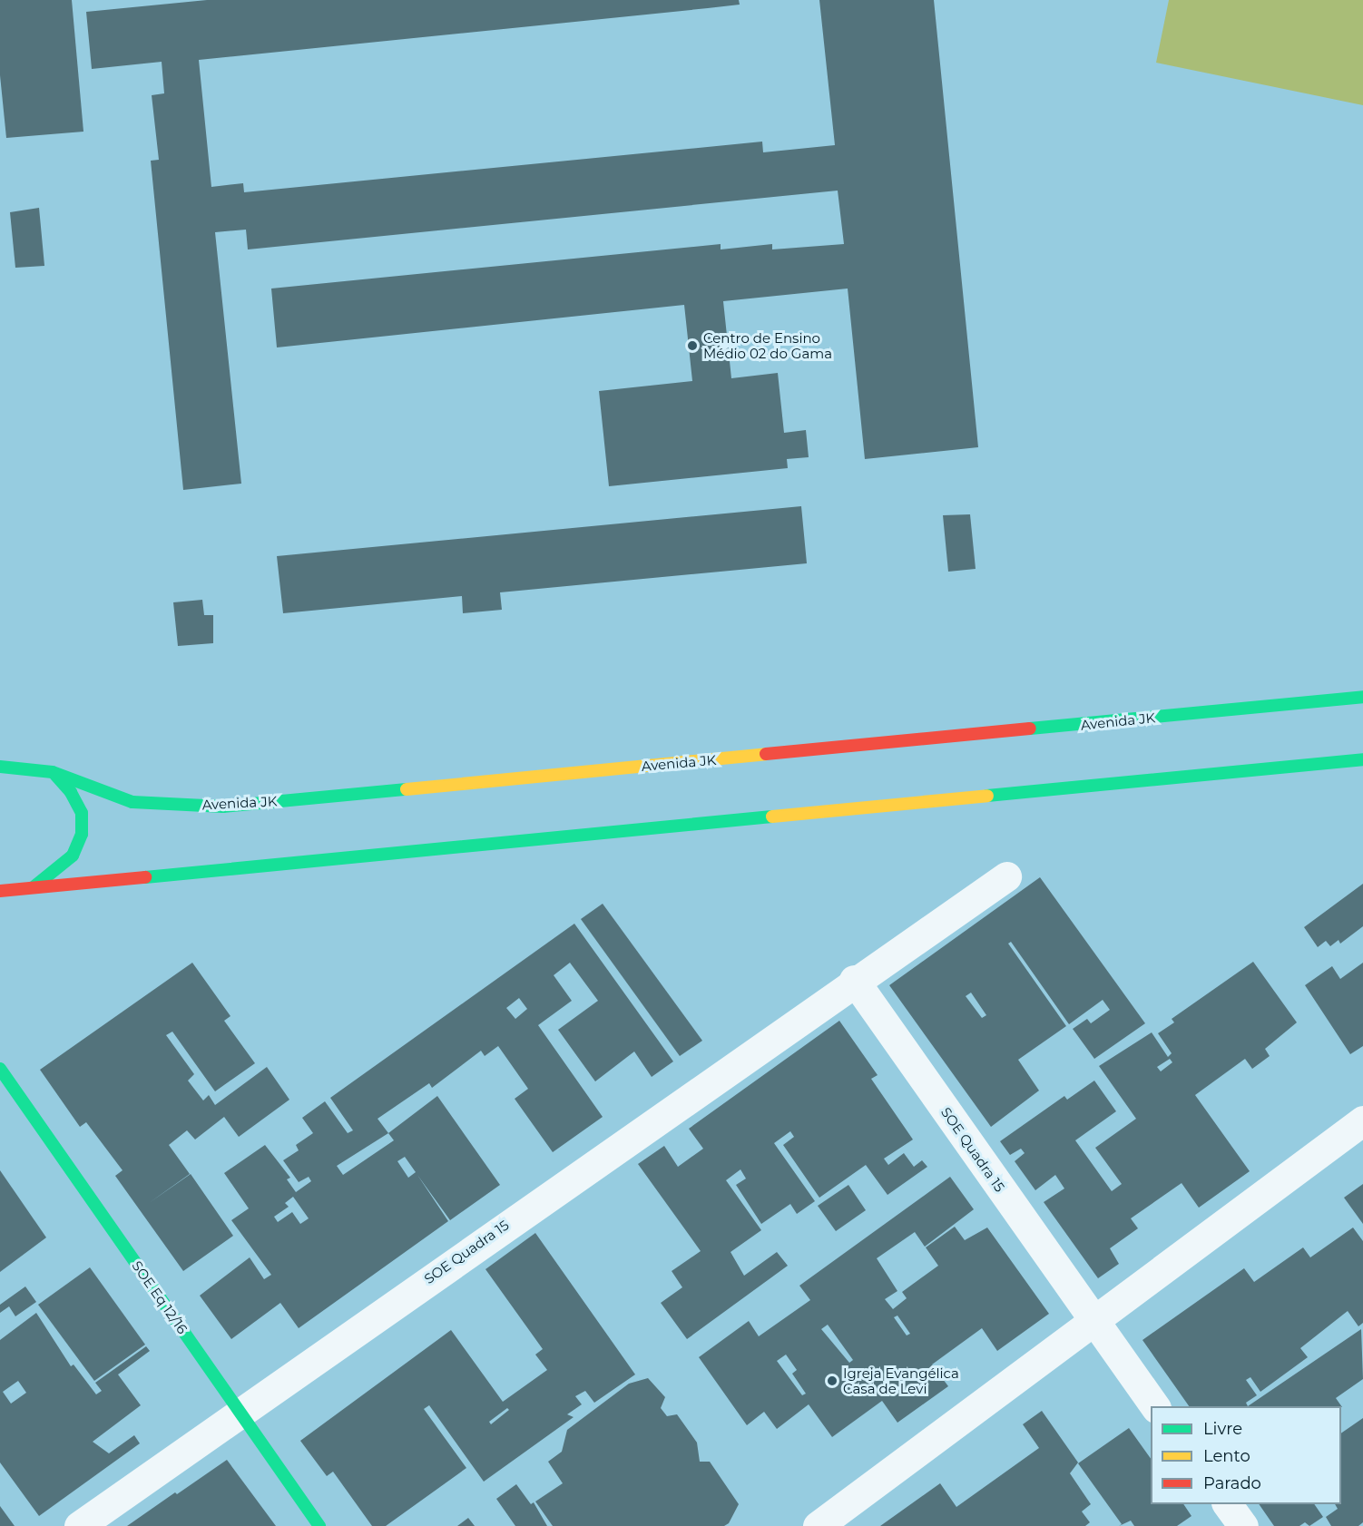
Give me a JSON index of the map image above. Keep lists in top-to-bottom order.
{
  "streets": {
    "main road": ["Avenida JK", "SOE Eq 12/16"],
    "street": ["SOE Quadra 15"]
  },
  "crossings": [
    ["SOE Quadra 15", "SOE Eq 12/16"]
  ],
  "places": ["Centro de Ensino Médio 02 do Gama", "Igreja Evangélica Casa de Levi"],
  "legend": ["Livre", "Lento", "Parado"]
}
